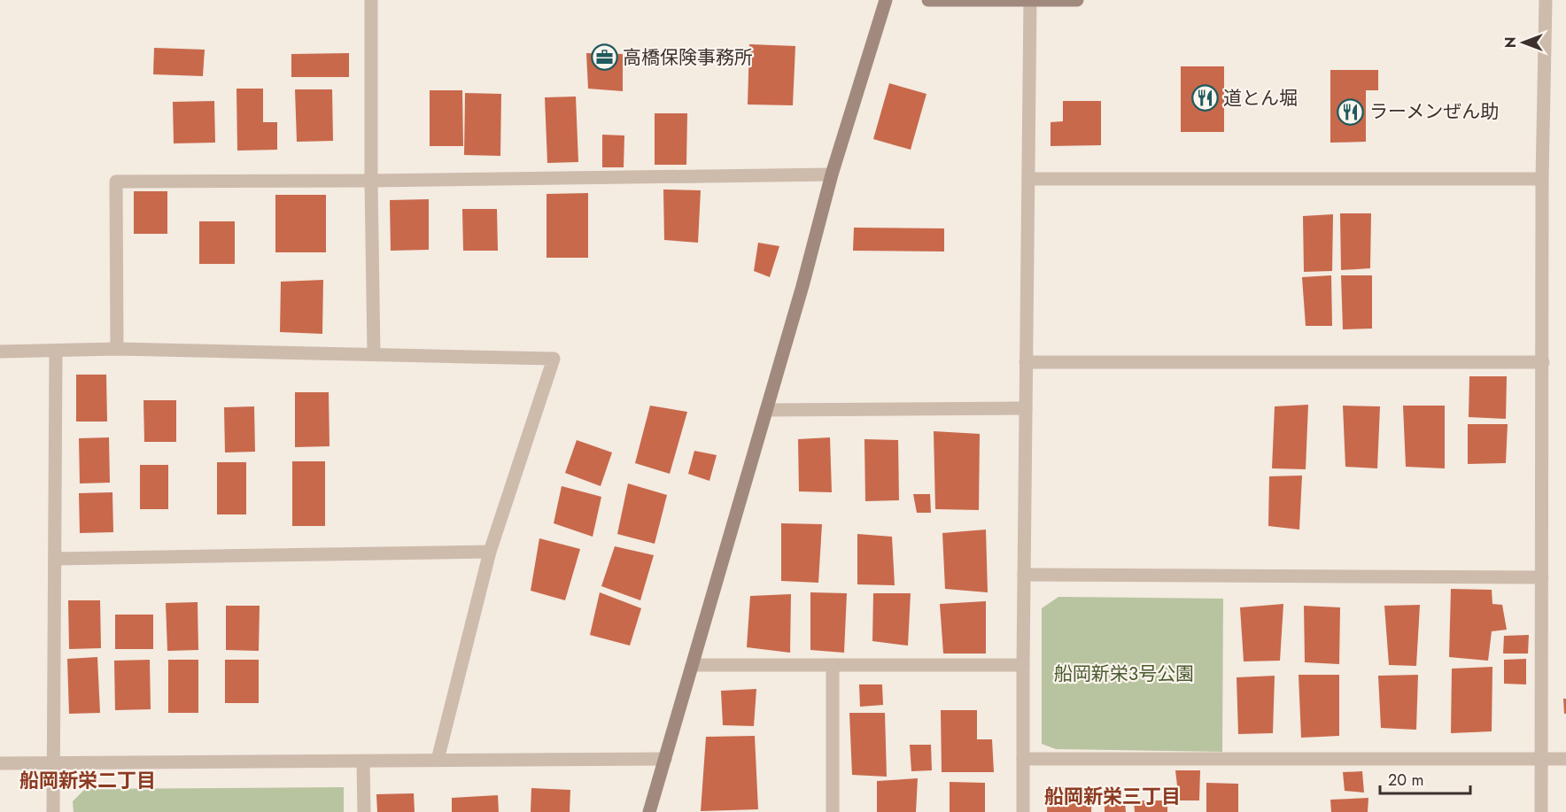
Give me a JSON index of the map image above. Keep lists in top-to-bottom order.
{
  "districts": ["船岡新栄二丁目", "船岡新栄三丁目"],
  "parks": ["船岡新栄3号公園"],
  "places": {
    "office": ["高橋保険事務所"],
    "restaurant": ["道とん堀", "ラーメンぜん助"]
  },
  "scale_bar": "20 m",
  "north": "left"
}
